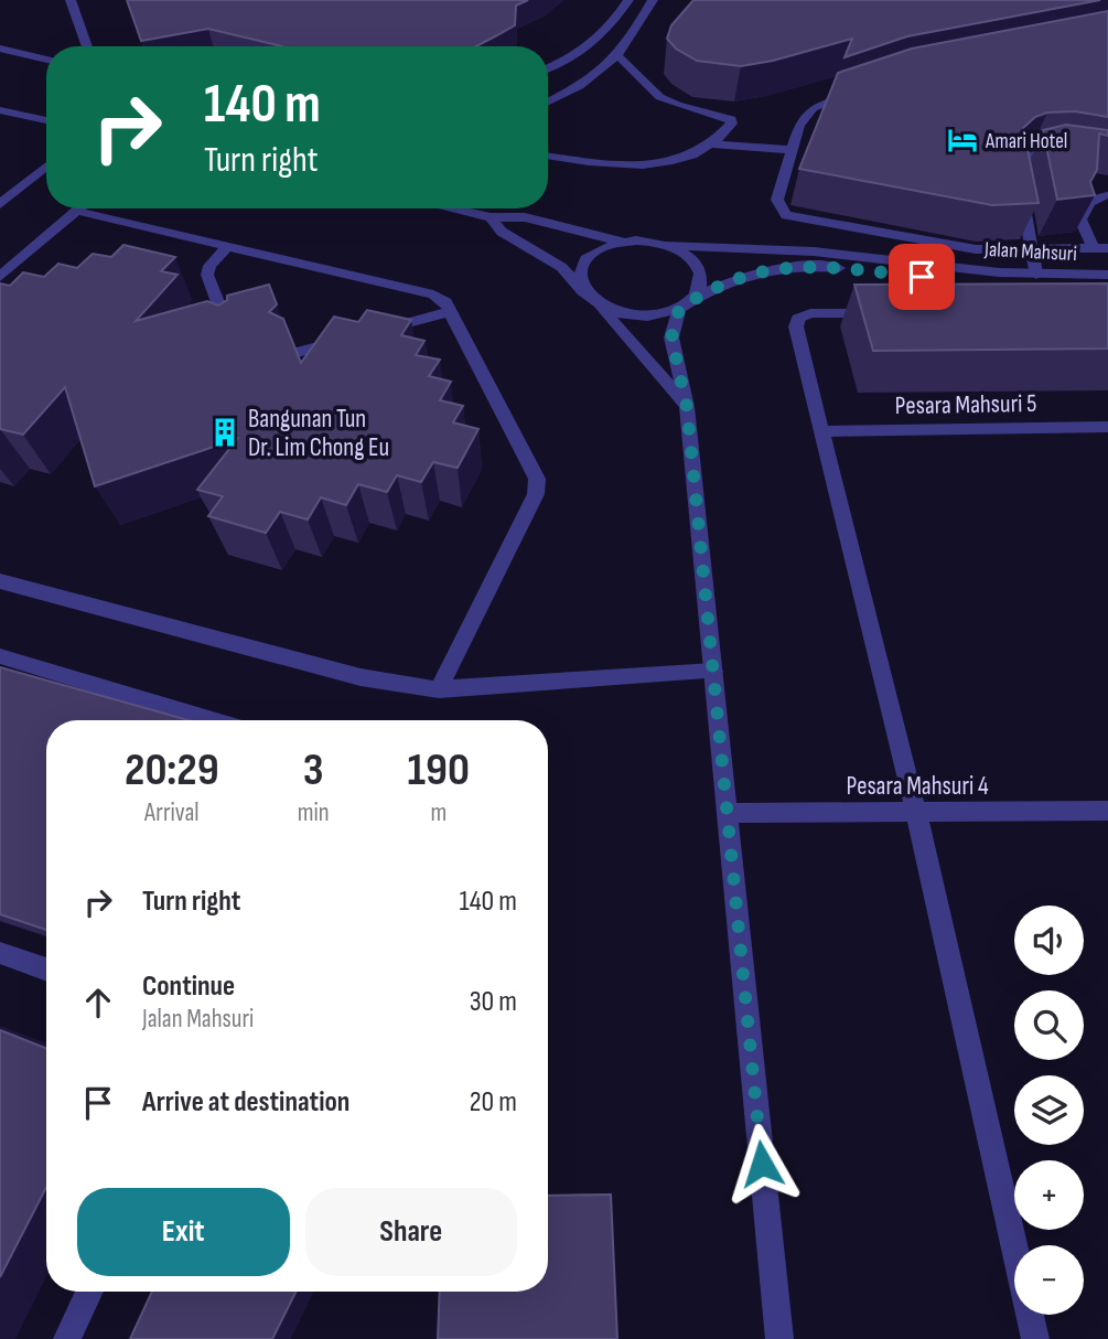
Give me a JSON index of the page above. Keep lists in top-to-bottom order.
{
  "streets": {
    "street": ["Jalan Mahsuri", "Pesara Mahsuri 5", "Pesara Mahsuri 4"]
  },
  "places": {
    "hotel": ["Amari Hotel"],
    "building": ["Bangunan Tun Dr. Lim Chong Eu"]
  },
  "page": {
    "turn": ["140 m", "Turn right"],
    "eta": [
      "20:29",
      "Arrival",
      "3",
      "min",
      "190",
      "m"
    ],
    "list": [
      {
        "name": "Turn right",
        "value": "140 m"
      },
      {
        "name": "Continue",
        "note": "Jalan Mahsuri",
        "value": "30 m"
      },
      {
        "name": "Arrive at destination",
        "value": "20 m"
      }
    ],
    "map_buttons": ["+", "−"],
    "buttons": ["Exit", "Share"]
  }
}
